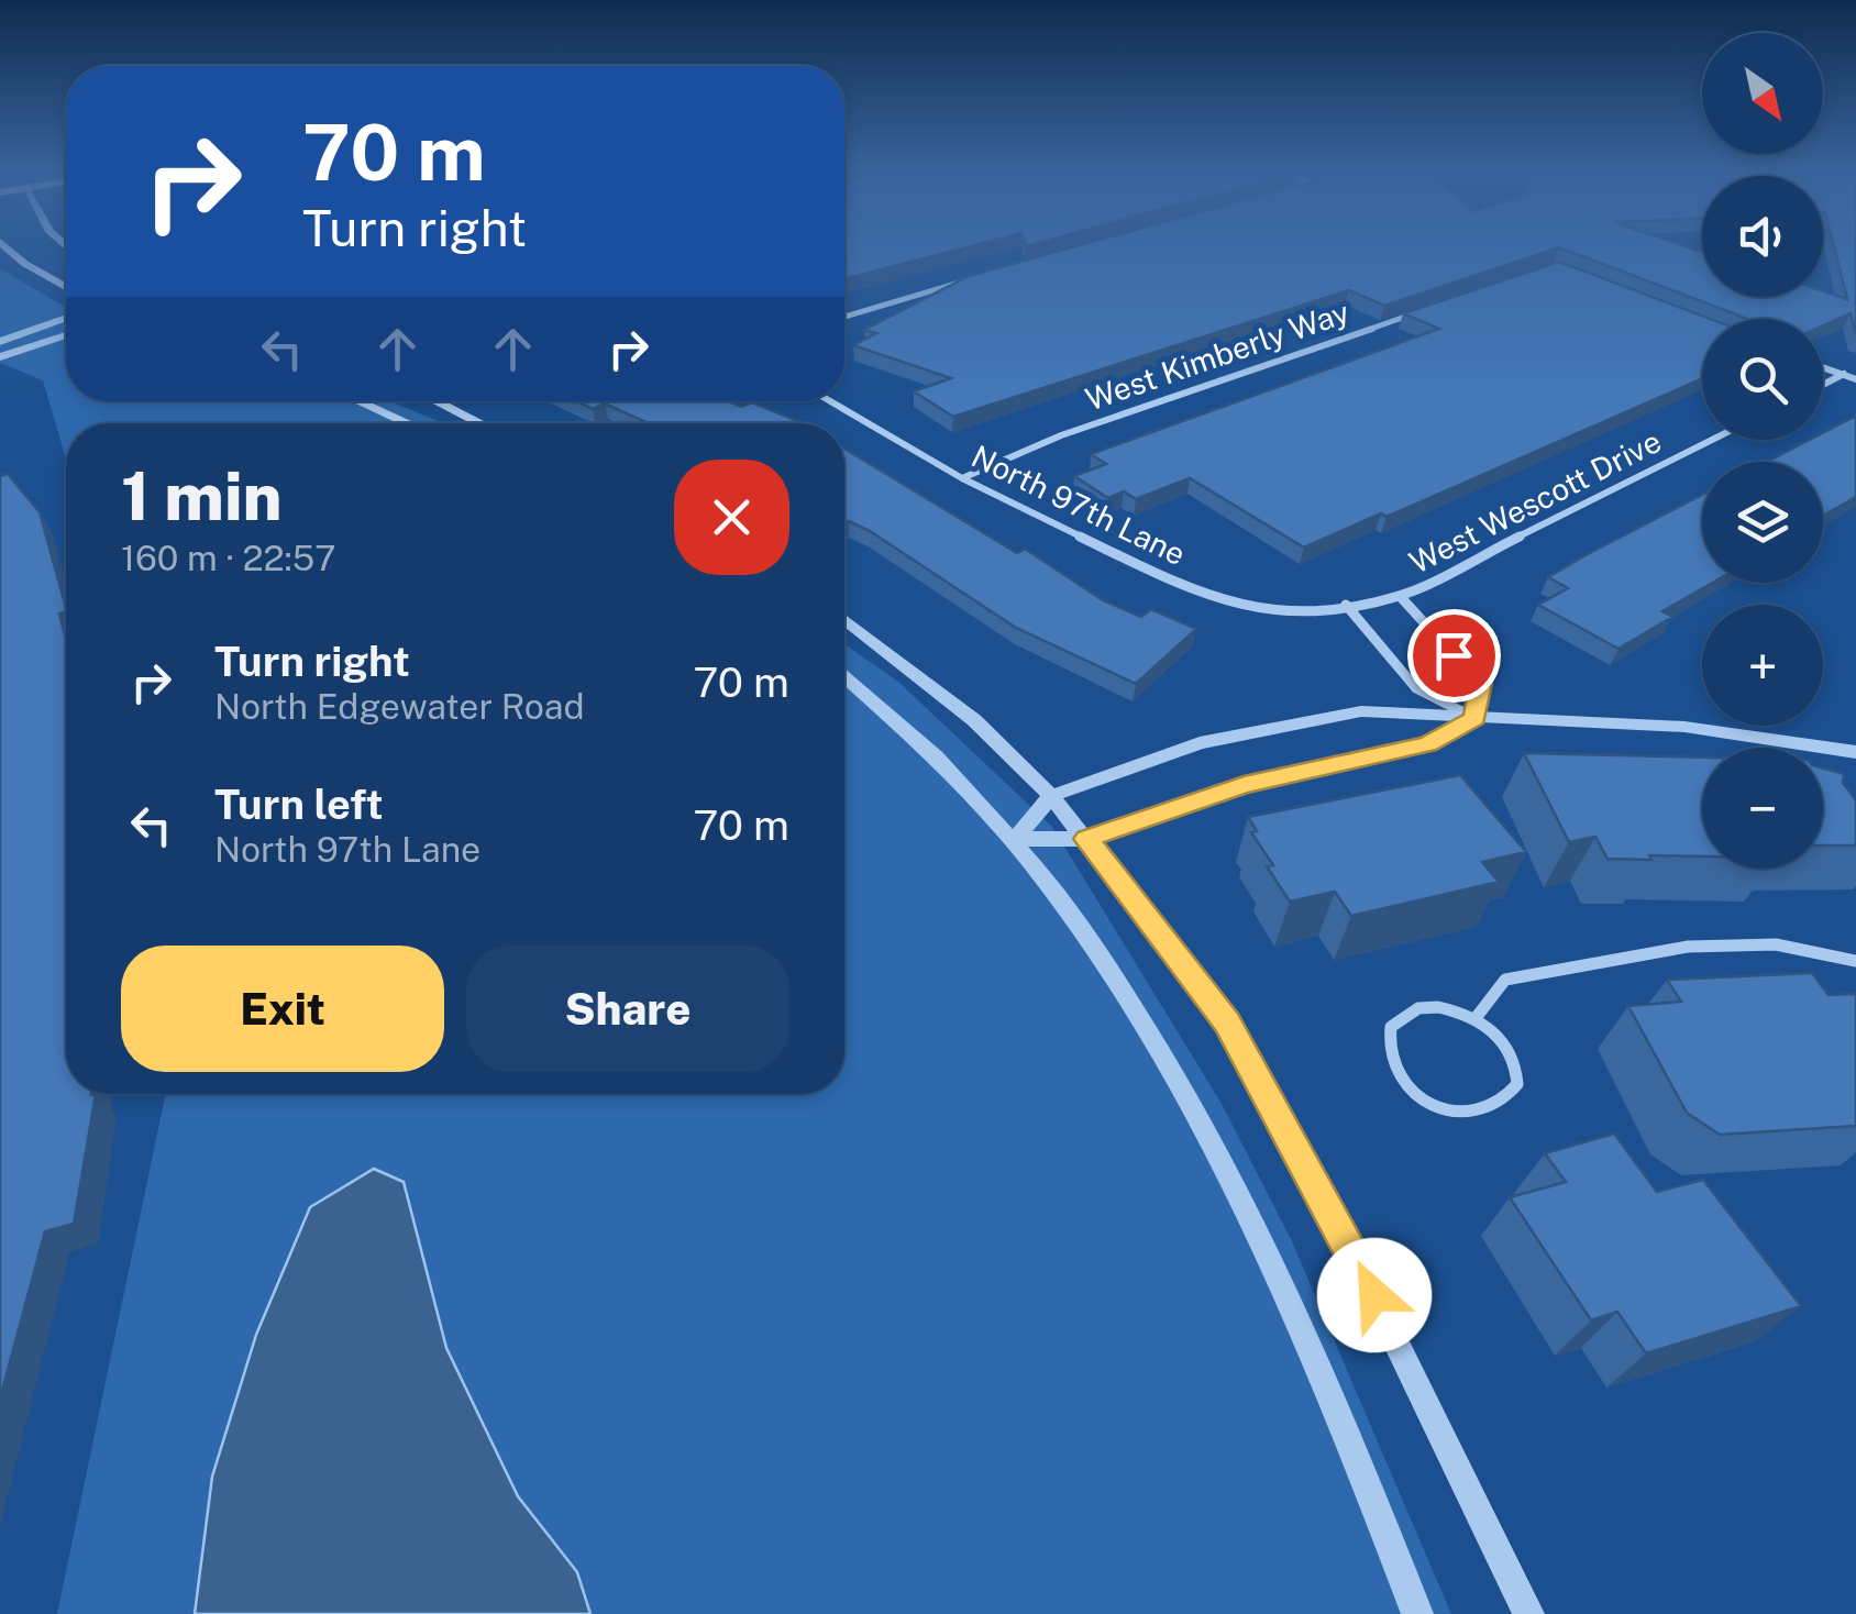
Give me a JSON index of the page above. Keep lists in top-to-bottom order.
{
  "streets": {
    "street": ["West Kimberly Way", "West Wescott Drive", "North 97th Lane"]
  },
  "crossings": [
    ["West Kimberly Way", "North 97th Lane"],
    ["West Wescott Drive", "North 97th Lane"]
  ],
  "north": "bottom right",
  "page": {
    "map_buttons": ["+", "−"],
    "turn": ["70 m", "Turn right"],
    "heading": ["1 min", "160 m · 22:57"],
    "list": [
      {
        "name": "Turn right",
        "note": "North Edgewater Road",
        "value": "70 m"
      },
      {
        "name": "Turn left",
        "note": "North 97th Lane",
        "value": "70 m"
      }
    ],
    "buttons": ["Exit", "Share"]
  }
}
